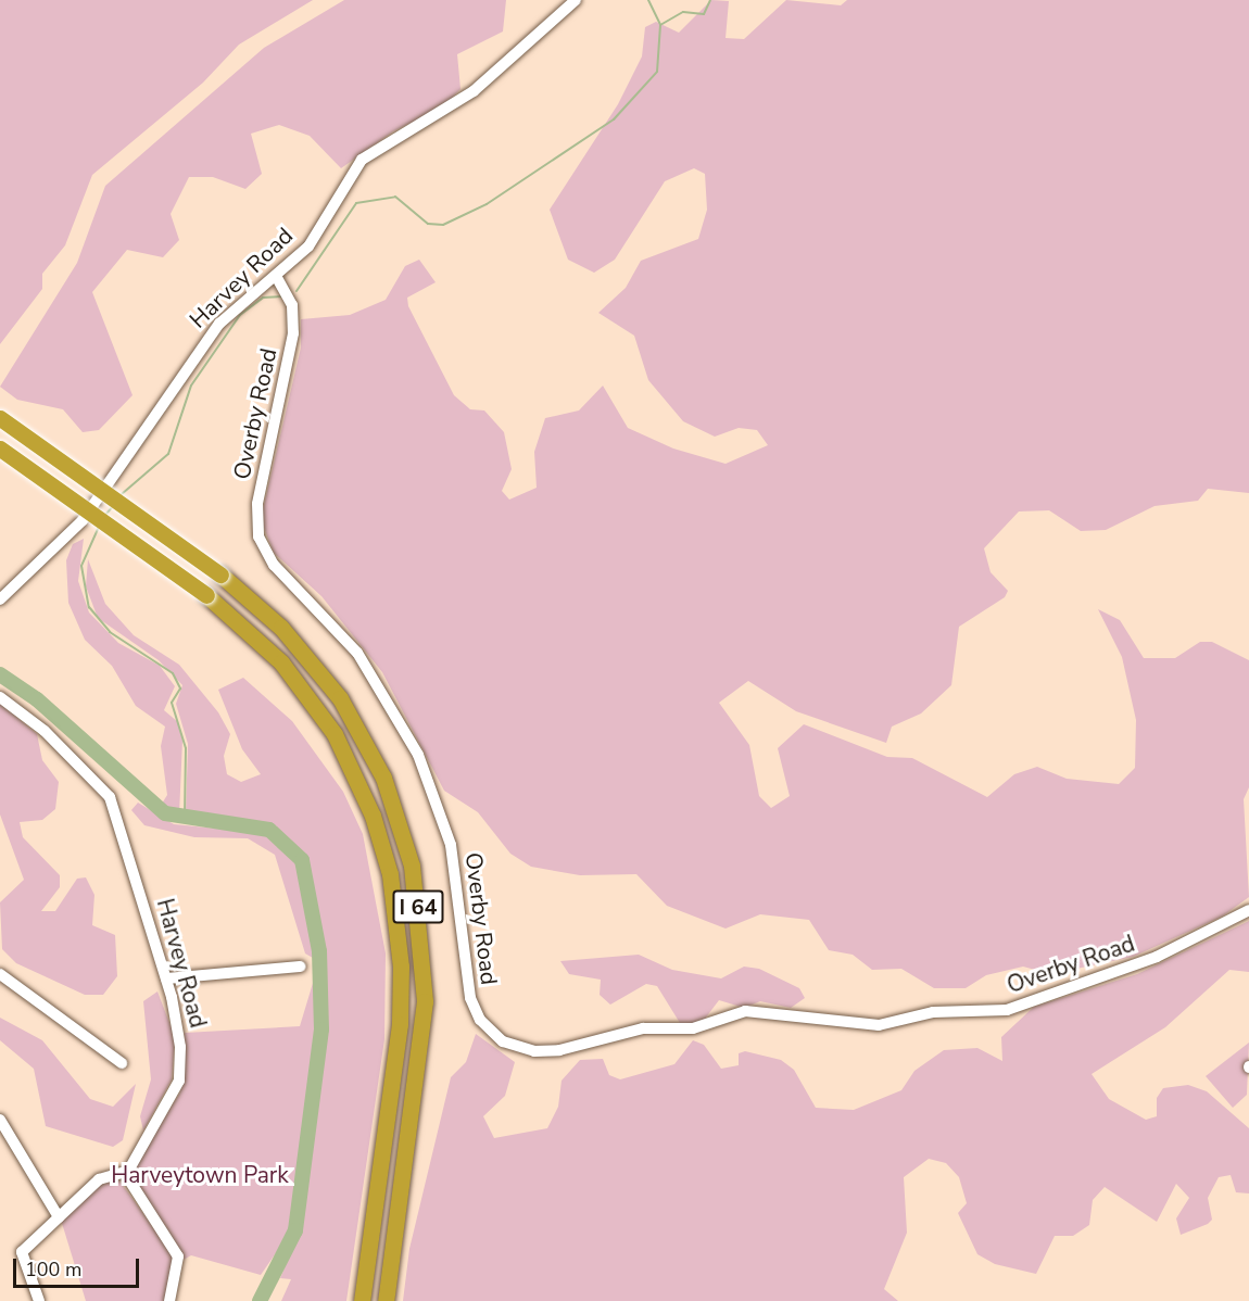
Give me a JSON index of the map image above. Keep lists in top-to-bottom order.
{
  "streets": {
    "highway": ["I 64"],
    "street": ["Harvey Road", "Overby Road"]
  },
  "crossings": [
    ["Harvey Road", "Overby Road"]
  ],
  "parks": ["Harveytown Park"],
  "scale_bar": "100 m"
}
